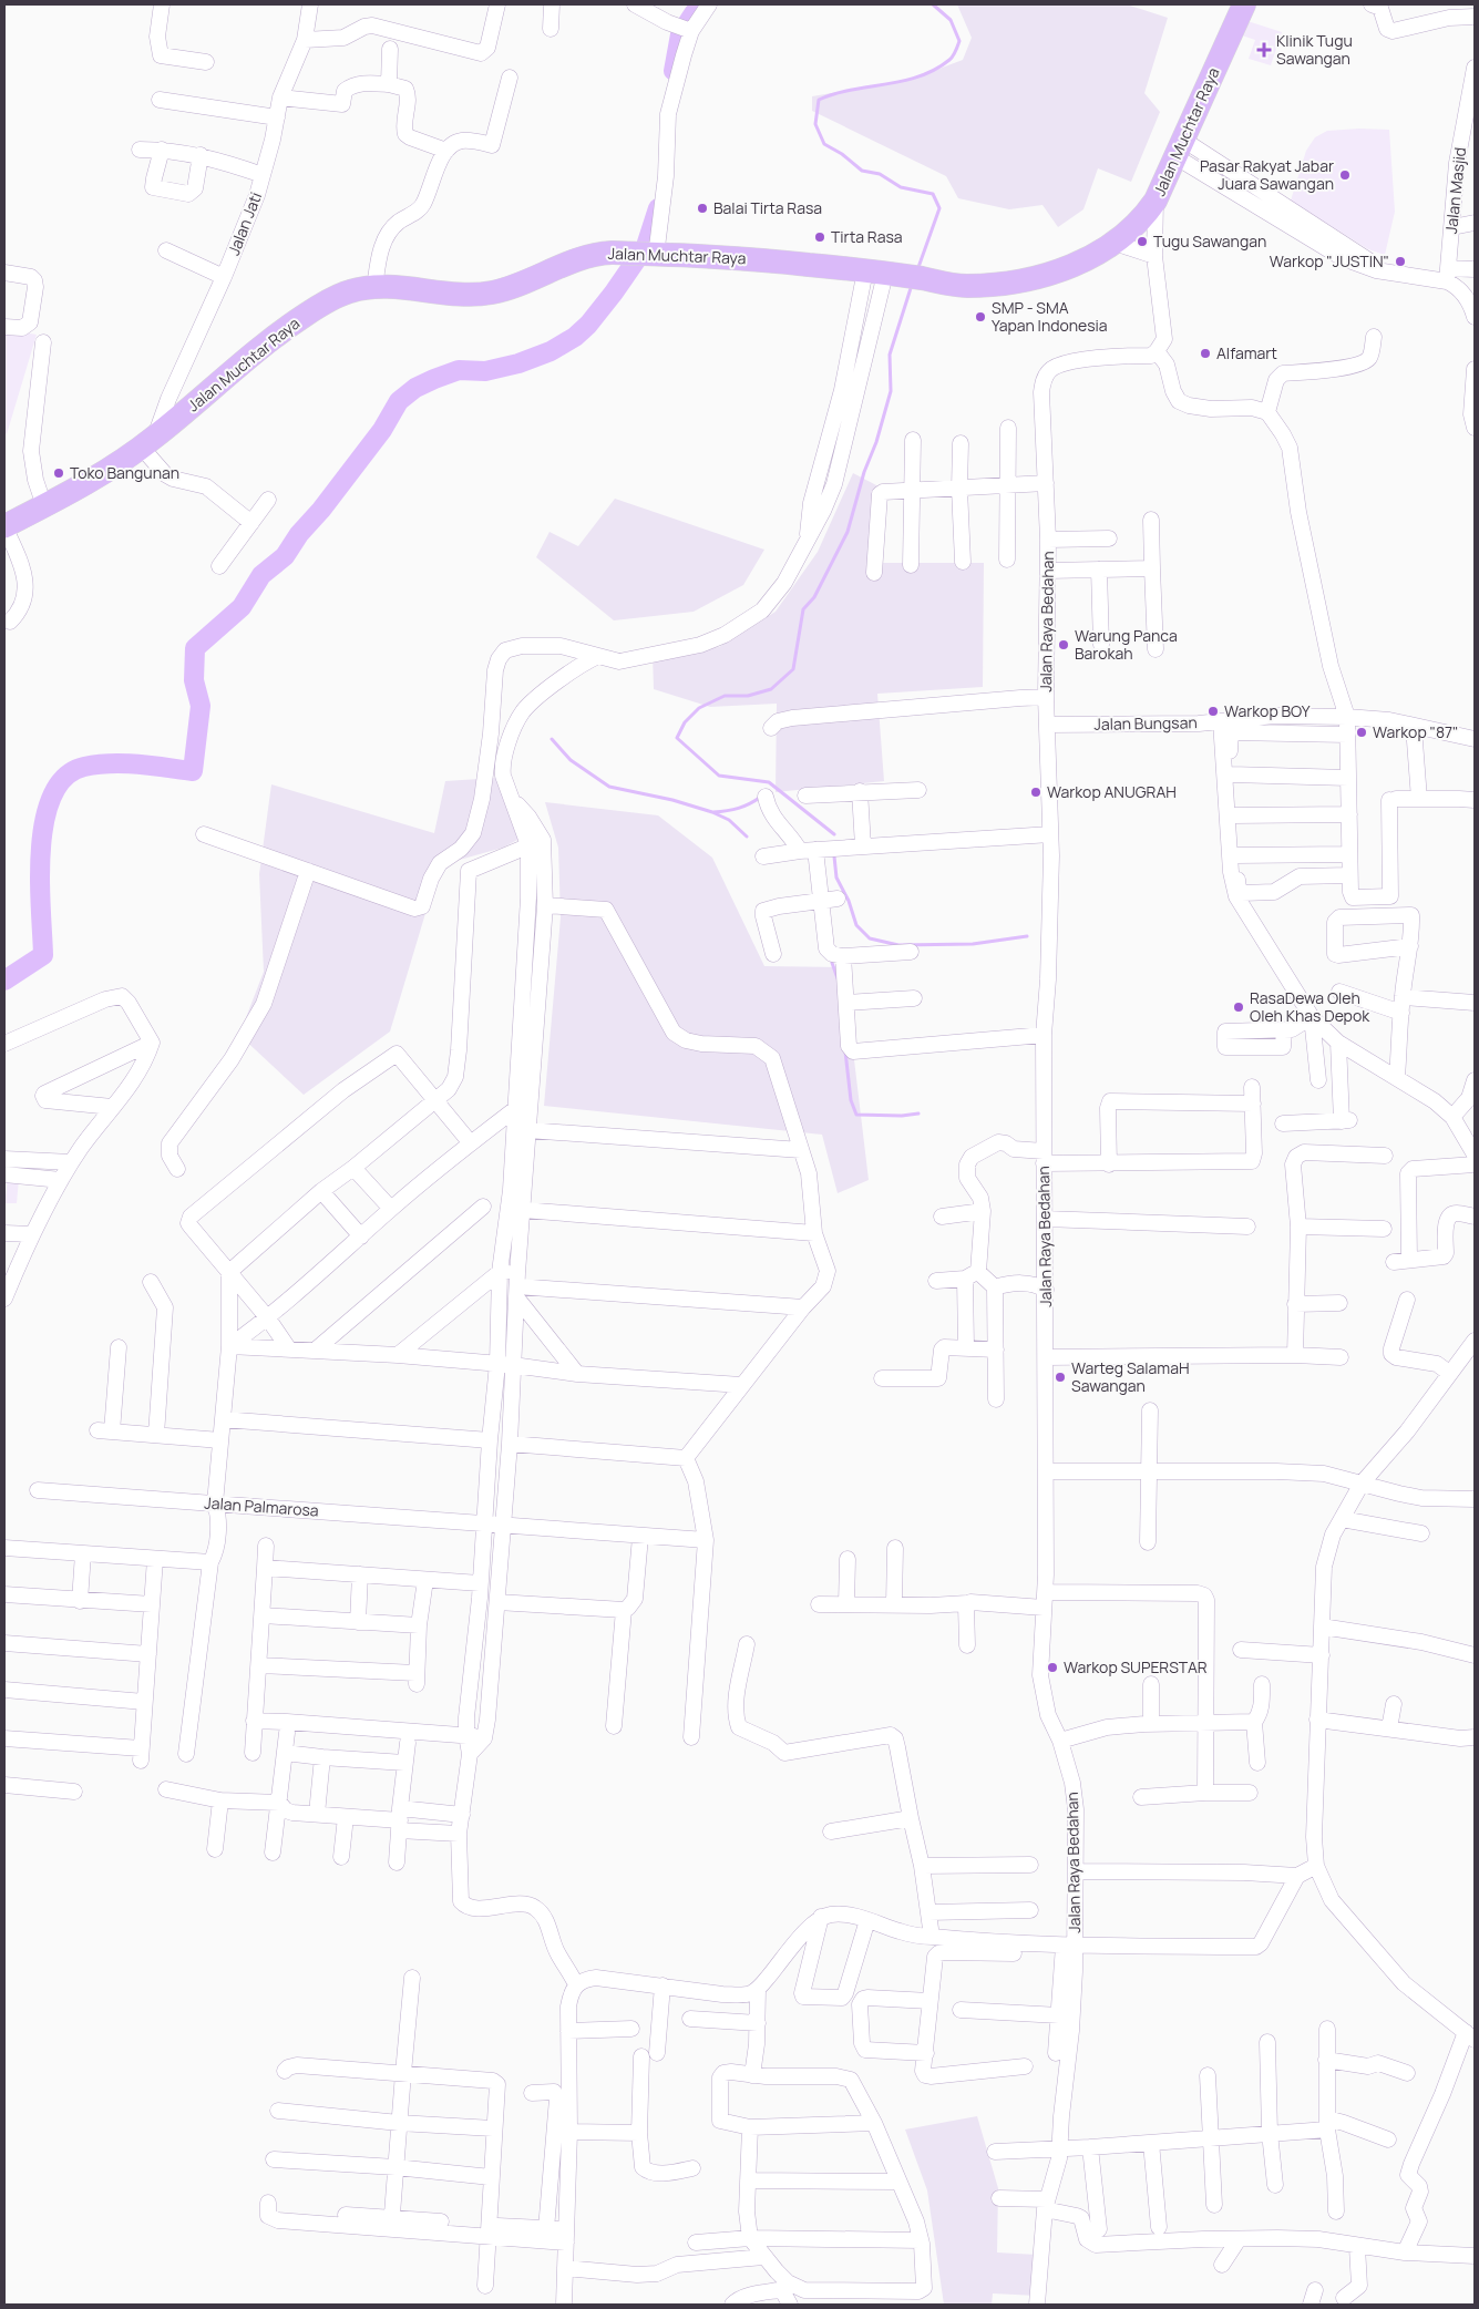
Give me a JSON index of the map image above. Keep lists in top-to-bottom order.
{
  "streets": {
    "highway": ["Jalan Muchtar Raya"],
    "street": [
      "Jalan Masjid",
      "Jalan Jati",
      "Jalan Raya Bedahan",
      "Jalan Bungsan",
      "Jalan Palmarosa"
    ]
  },
  "crossings": [
    ["Jalan Muchtar Raya", "Jalan Jati"],
    ["Jalan Raya Bedahan", "Jalan Bungsan"]
  ],
  "places": {
    "health": ["Klinik Tugu Sawangan"],
    "other": [
      "Pasar Rakyat Jabar Juara Sawangan",
      "Balai Tirta Rasa",
      "Tirta Rasa",
      "Tugu Sawangan",
      "Warkop \"JUSTIN\"",
      "SMP - SMA Yapan Indonesia",
      "Alfamart",
      "Toko Bangunan",
      "Warung Panca Barokah",
      "Warkop BOY",
      "Warkop \"87\"",
      "Warkop ANUGRAH",
      "RasaDewa Oleh Oleh Khas Depok",
      "Warteg SalamaH Sawangan",
      "Warkop SUPERSTAR"
    ]
  }
}
